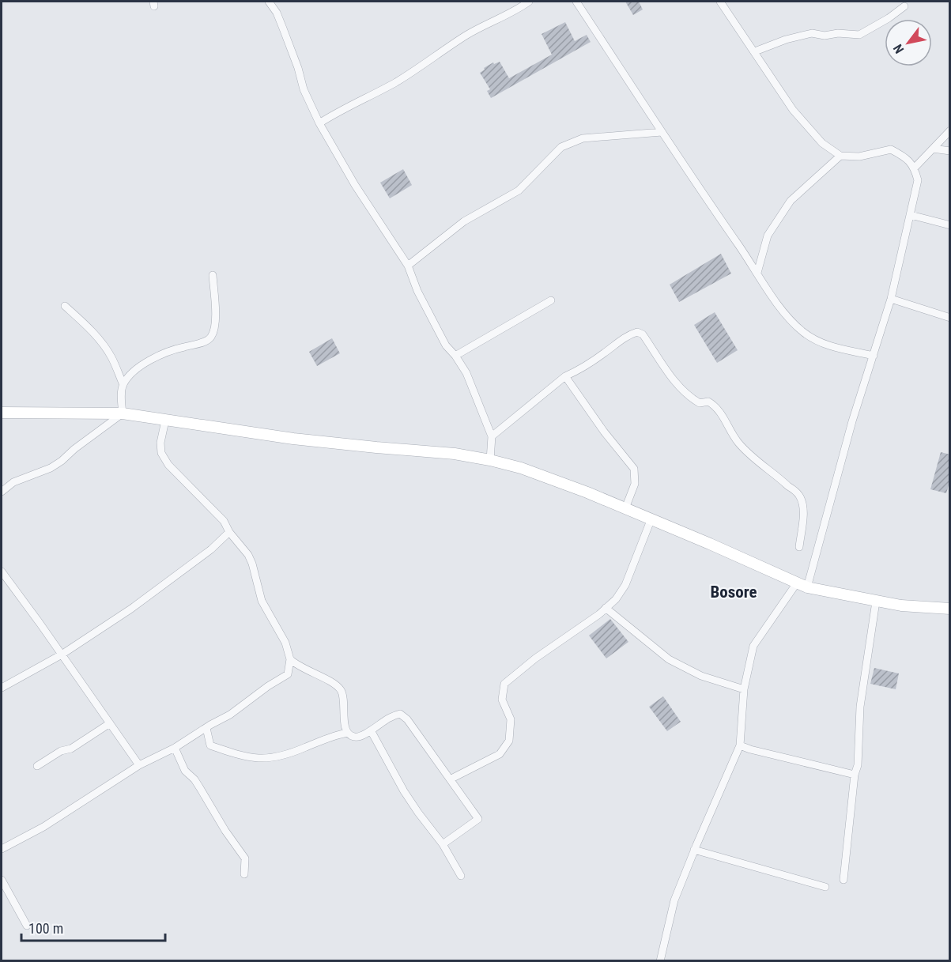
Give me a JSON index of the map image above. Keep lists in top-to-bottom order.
{
  "districts": ["Bosore"],
  "scale_bar": "100 m",
  "north": "bottom left"
}
